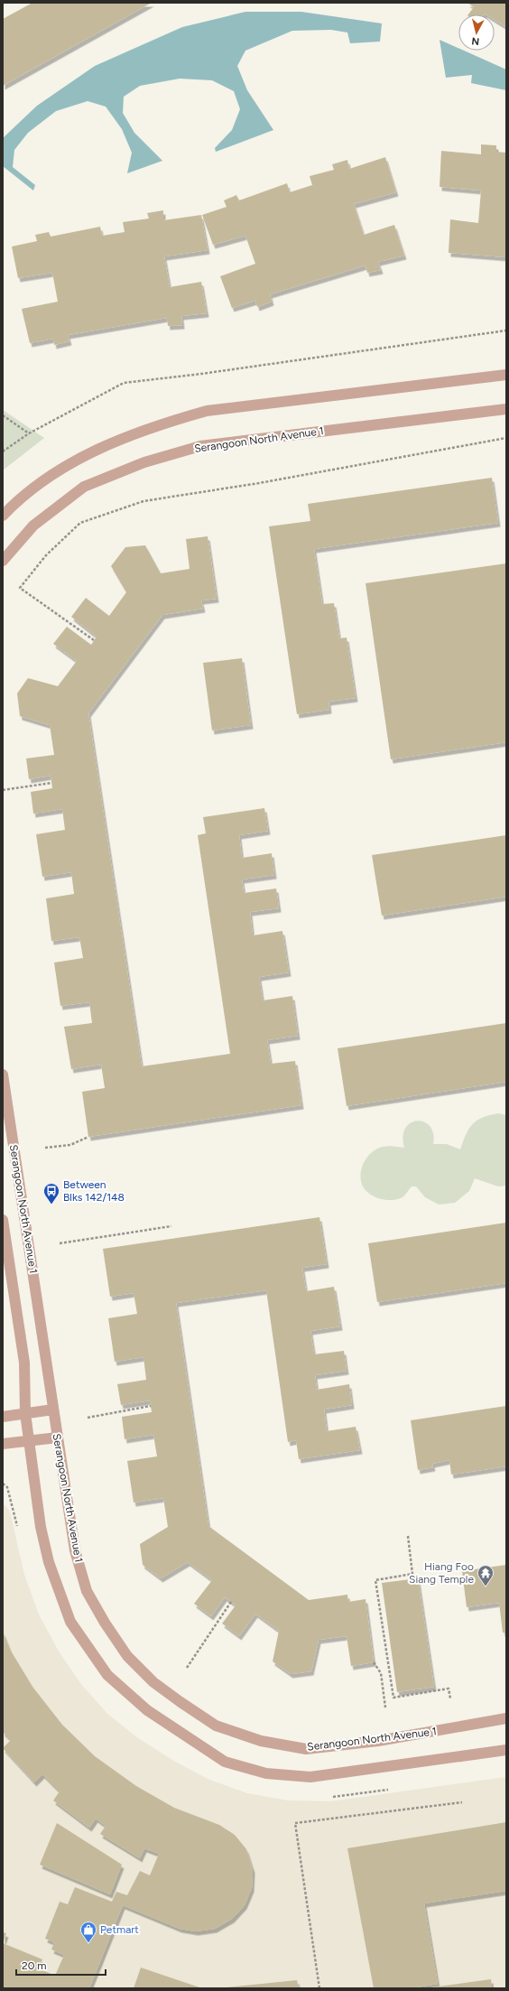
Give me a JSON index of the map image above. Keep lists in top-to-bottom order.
{
  "streets": {
    "street": ["Serangoon North Avenue 1"]
  },
  "places": {
    "bus stop": ["Between Blks 142/148"],
    "temple": ["Hiang Foo Siang Temple"],
    "shop": ["Petmart"]
  },
  "scale_bar": "20 m",
  "north": "bottom"
}
